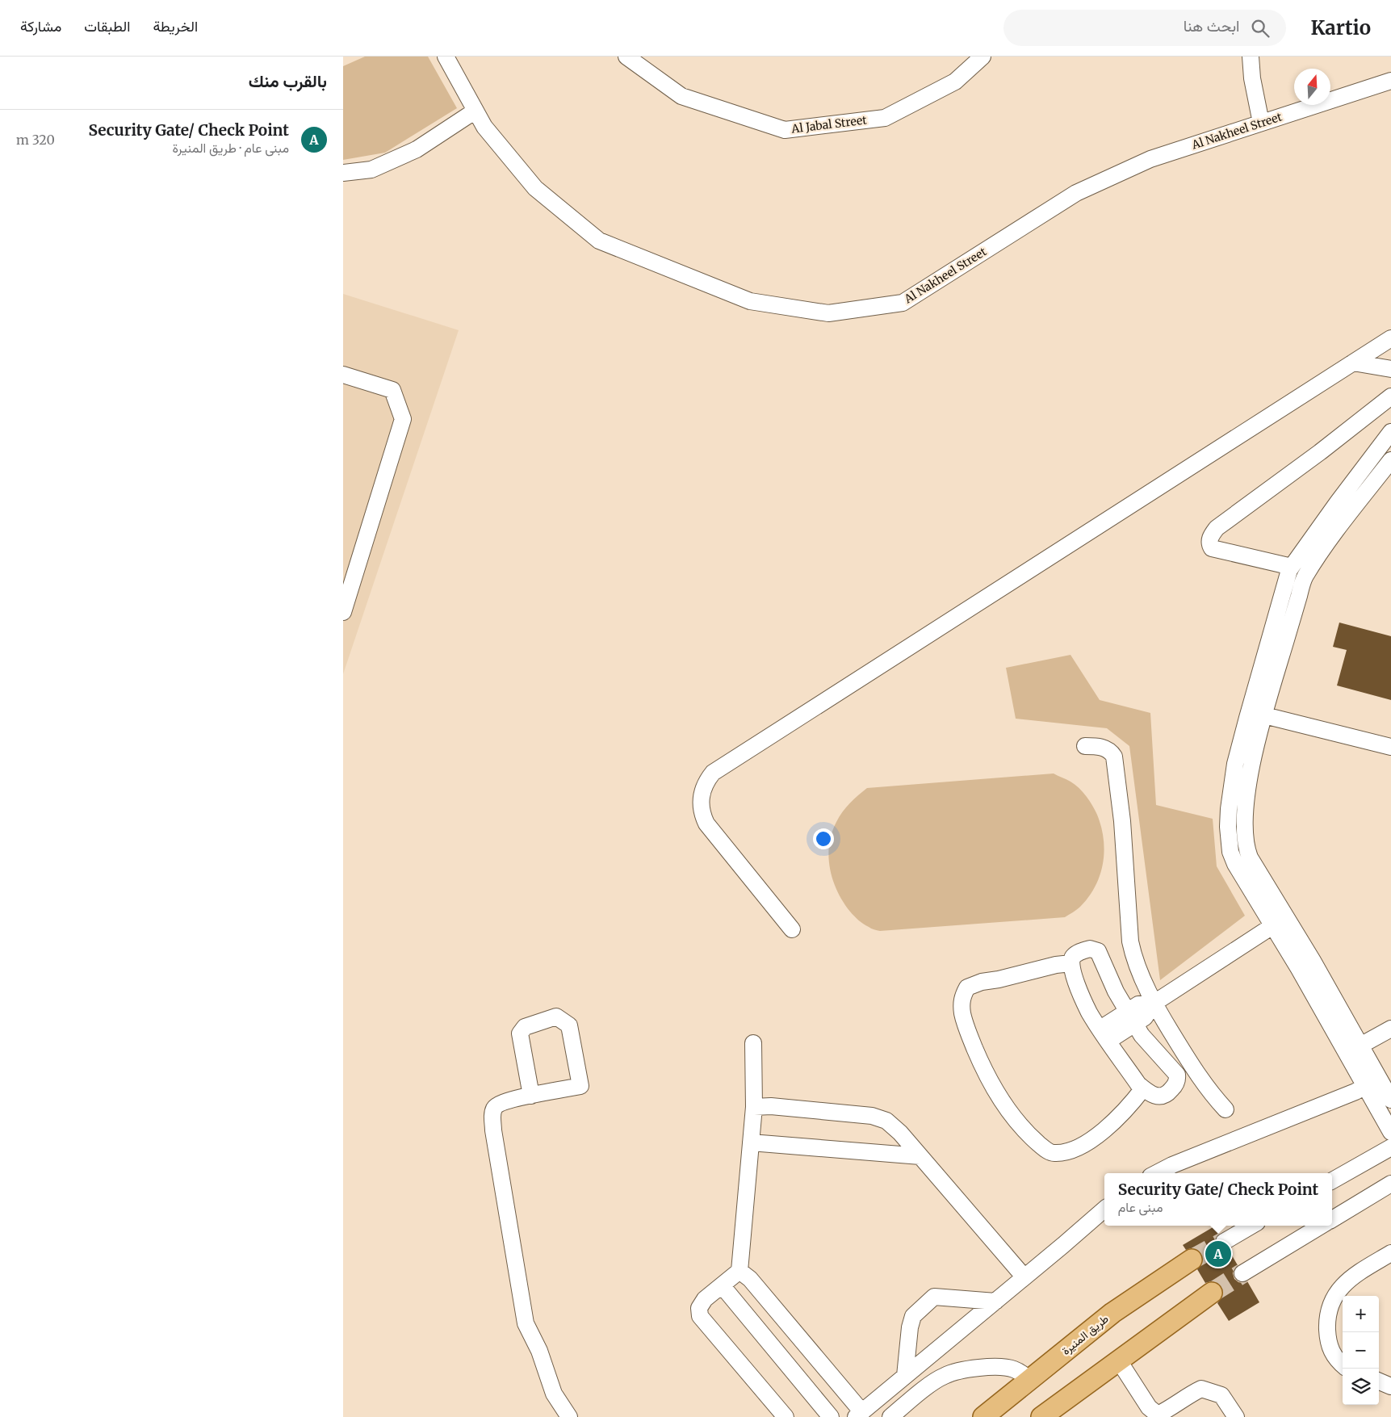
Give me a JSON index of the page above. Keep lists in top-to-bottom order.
{
  "streets": {
    "main road": ["طريق المنيرة"],
    "street": ["Al Jabal Street", "Al Nakheel Street"]
  },
  "north": "top",
  "page": {
    "header": "Kartio",
    "search": "ابحث هنا",
    "nav": ["الخريطة", "الطبقات", "مشاركة"],
    "heading": "بالقرب منك",
    "list": [
      {
        "mark": "A",
        "name": "Security Gate/ Check Point",
        "note": "مبنى عام · طريق المنيرة",
        "value": "320 m"
      }
    ],
    "popup": ["Security Gate/ Check Point", "مبنى عام"],
    "pins": "A",
    "map_buttons": ["+", "−"]
  }
}
